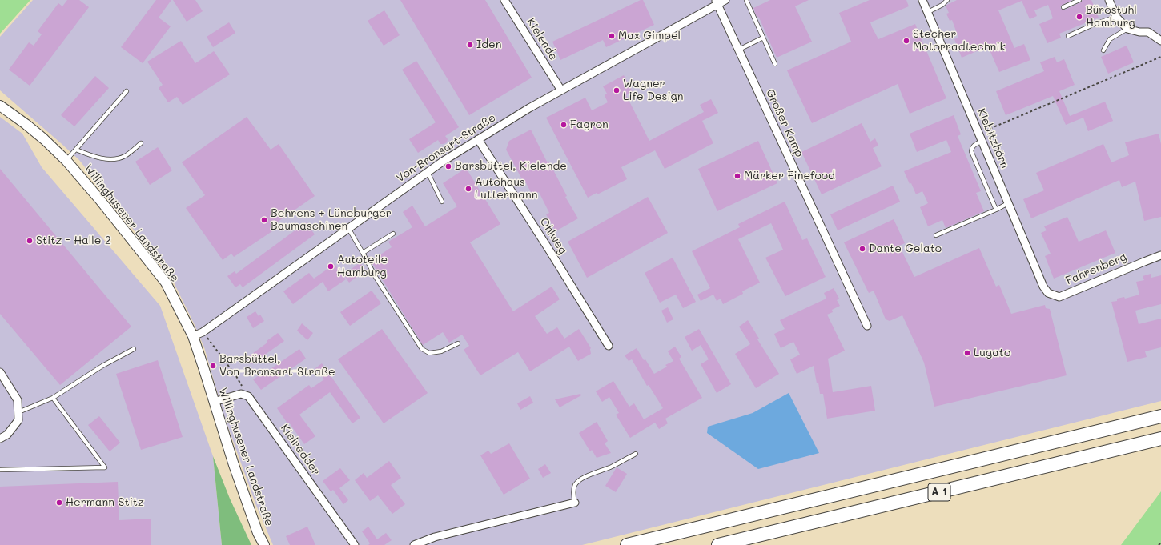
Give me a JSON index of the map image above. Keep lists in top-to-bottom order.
{
  "streets": {
    "highway": ["A 1"],
    "main road": ["Willinghusener Landstraße"],
    "street": [
      "Kielende",
      "Großer Kamp",
      "Kiebitzhörn",
      "Von-Bronsart-Straße",
      "Ohlweg",
      "Fahrenberg",
      "Kielredder"
    ]
  },
  "crossings": [
    ["Kielende", "Von-Bronsart-Straße"],
    ["Großer Kamp", "Von-Bronsart-Straße"],
    ["Kiebitzhörn", "Fahrenberg"],
    ["Von-Bronsart-Straße", "Willinghusener Landstraße"],
    ["Von-Bronsart-Straße", "Ohlweg"]
  ],
  "places": [
    "Bürostuhl Hamburg",
    "Max Gimpel",
    "Stecher Motorradtechnik",
    "Iden",
    "Wagner Life Design",
    "Fagron",
    "Barsbüttel, Kielende",
    "Märker Finefood",
    "Autohaus Luttermann",
    "Behrens + Lüneburger Baumaschinen",
    "Stitz - Halle 2",
    "Dante Gelato",
    "Autoteile Hamburg",
    "Lugato",
    "Barsbüttel, Von-Bronsart-Straße",
    "Hermann Stitz"
  ]
}
